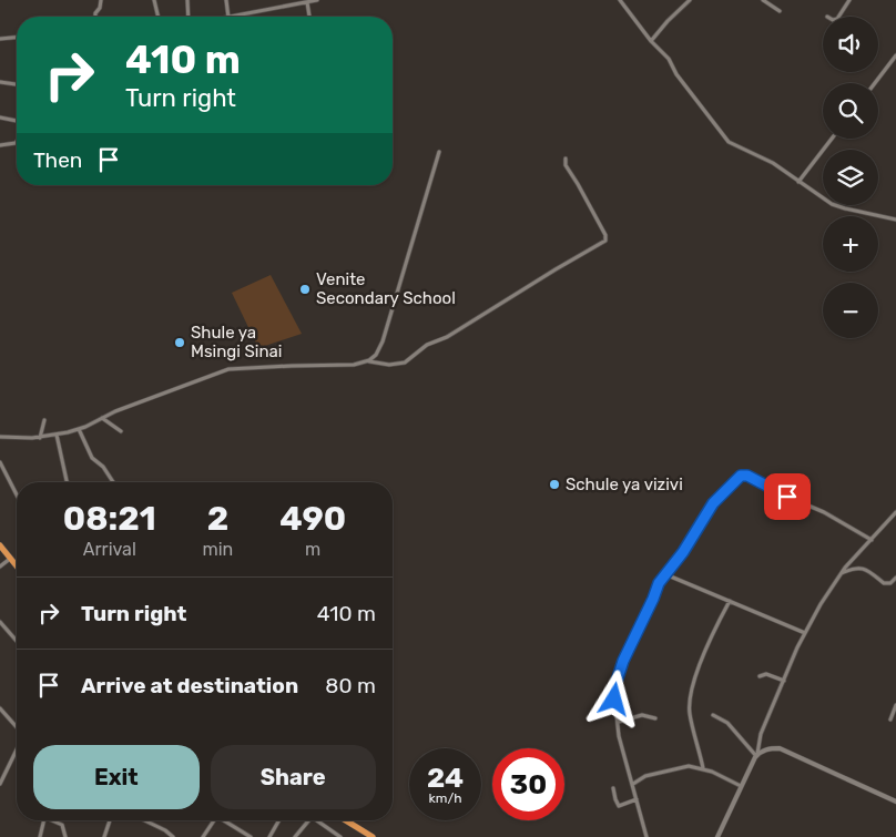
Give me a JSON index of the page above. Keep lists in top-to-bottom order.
{
  "places": ["Venite Secondary School", "Shule ya Msingi Sinai", "Schule ya vizivi"],
  "page": {
    "map_buttons": ["+", "−"],
    "turn": ["410 m", "Turn right"],
    "then": "Then",
    "eta": [
      "08:21",
      "Arrival",
      "2",
      "min",
      "490",
      "m"
    ],
    "list": [
      {
        "name": "Turn right",
        "value": "410 m"
      },
      {
        "name": "Arrive at destination",
        "value": "80 m"
      }
    ],
    "buttons": ["Exit", "Share"],
    "speed": "24 km/h",
    "limit": "30"
  }
}
